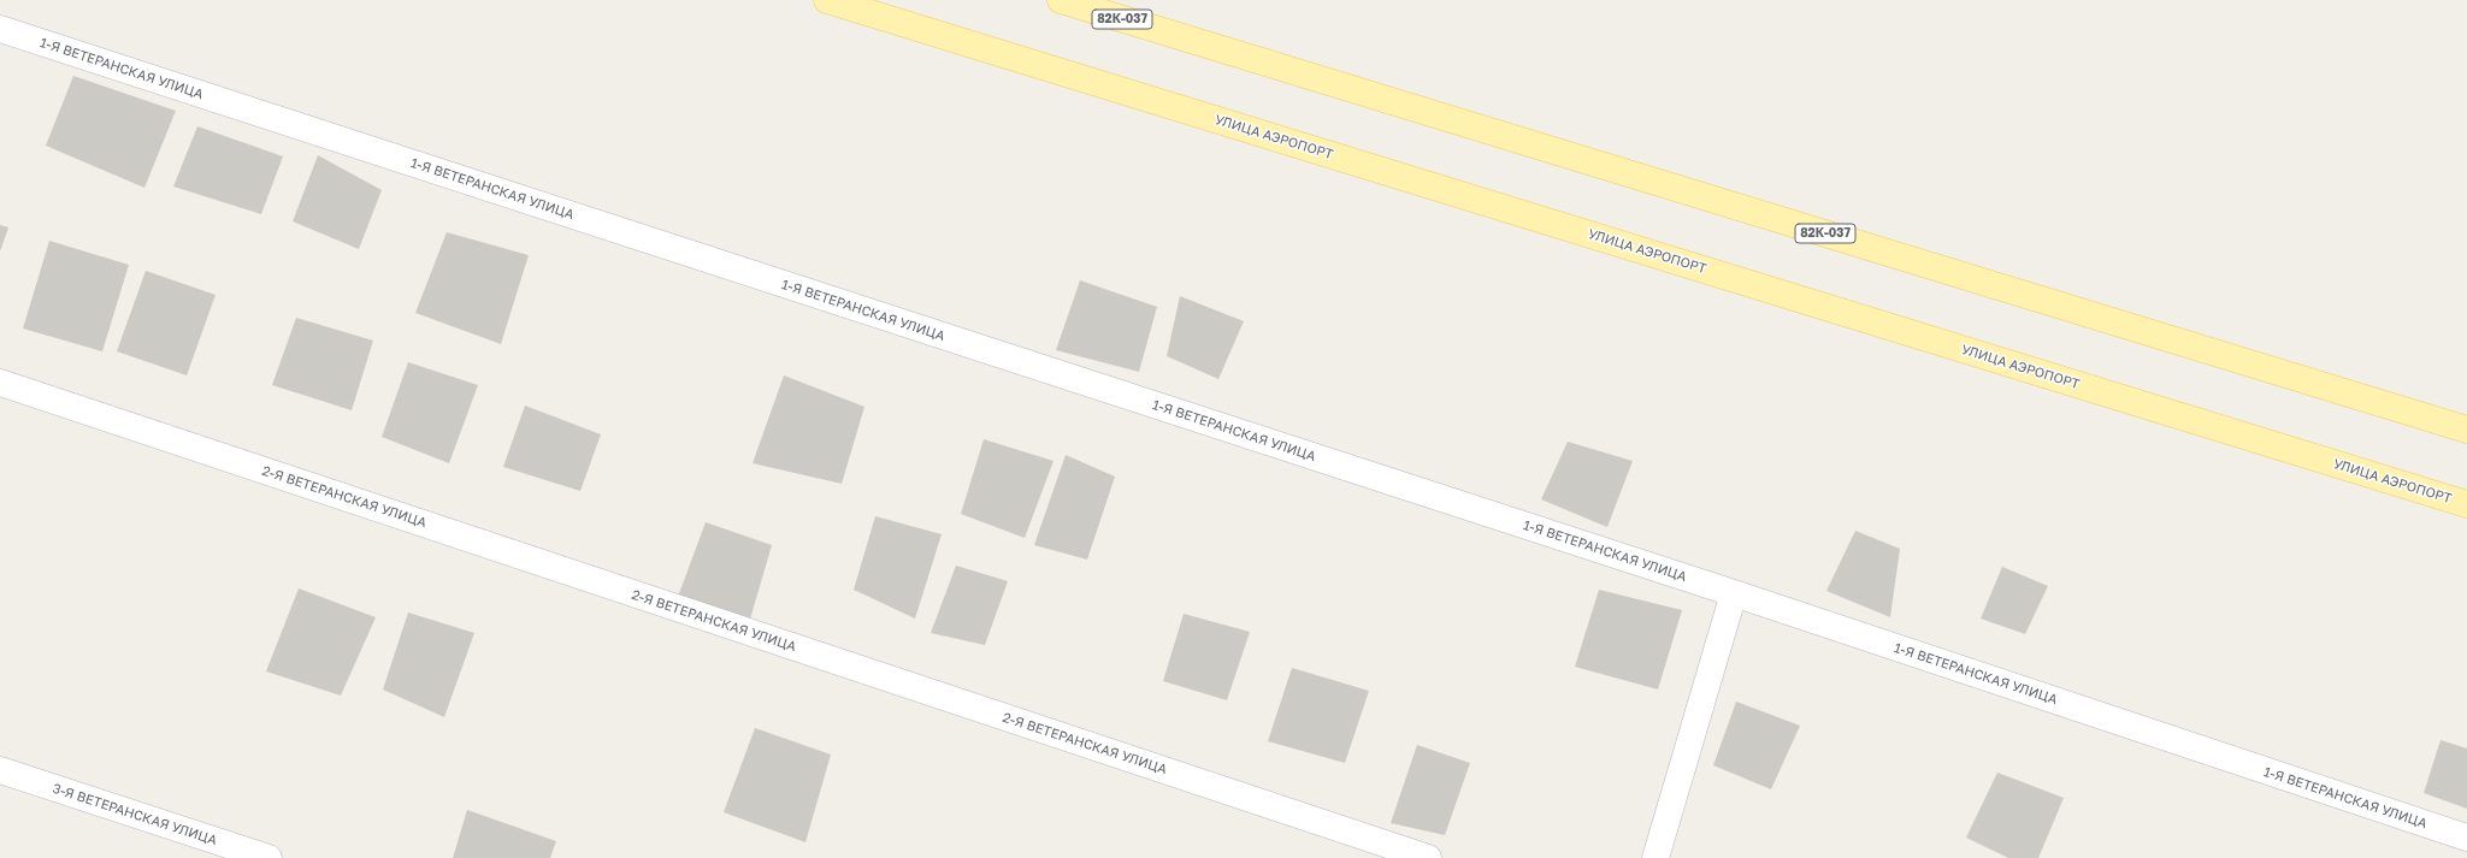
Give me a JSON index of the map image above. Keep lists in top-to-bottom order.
{
  "streets": {
    "main road": ["82К-037", "УЛИЦА АЭРОПОРТ"],
    "street": ["1-Я ВЕТЕРАНСКАЯ УЛИЦА", "2-Я ВЕТЕРАНСКАЯ УЛИЦА", "3-Я ВЕТЕРАНСКАЯ УЛИЦА"]
  }
}
